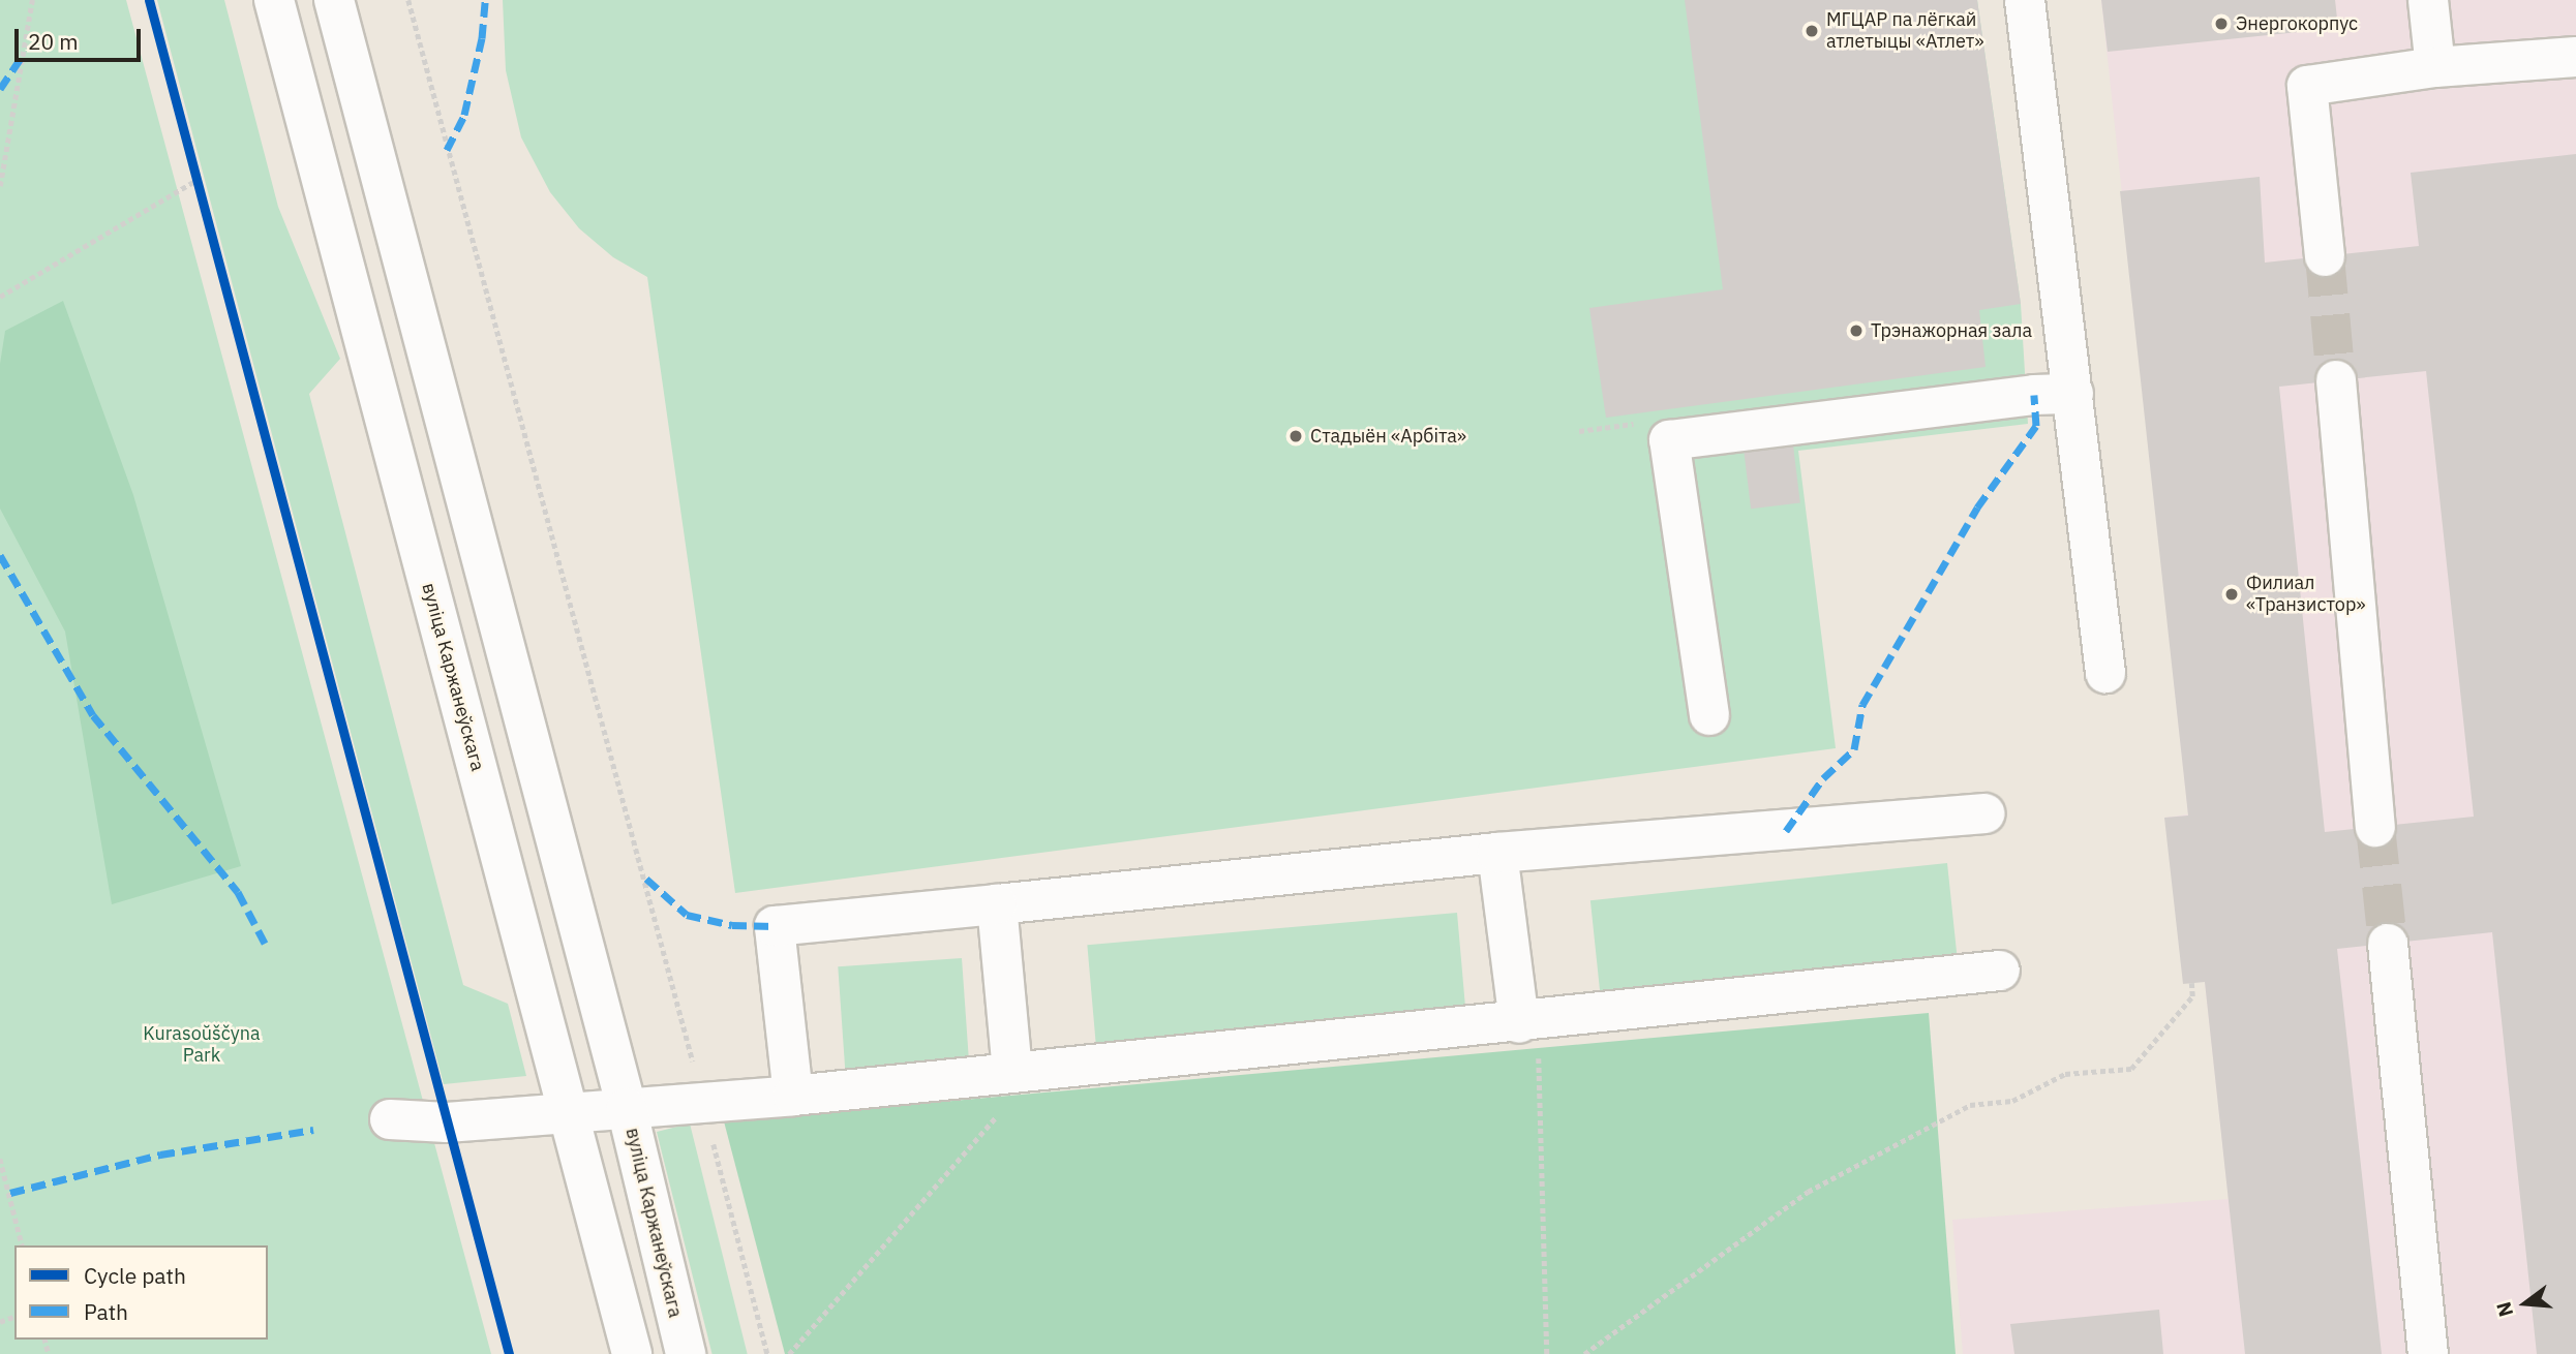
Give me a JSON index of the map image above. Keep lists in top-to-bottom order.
{
  "streets": {
    "main road": ["вуліца Каржанеўскага"]
  },
  "parks": ["Kurasoŭščyna Park"],
  "places": [
    "Энергокорпус",
    "МГЦАР па лёгкай атлетыцы «Атлет»",
    "Трэнажорная зала",
    "Стадыён «Арбіта»",
    "Филиал «Транзистор»"
  ],
  "legend": ["Cycle path", "Path"],
  "scale_bar": "20 m",
  "north": "left"
}
